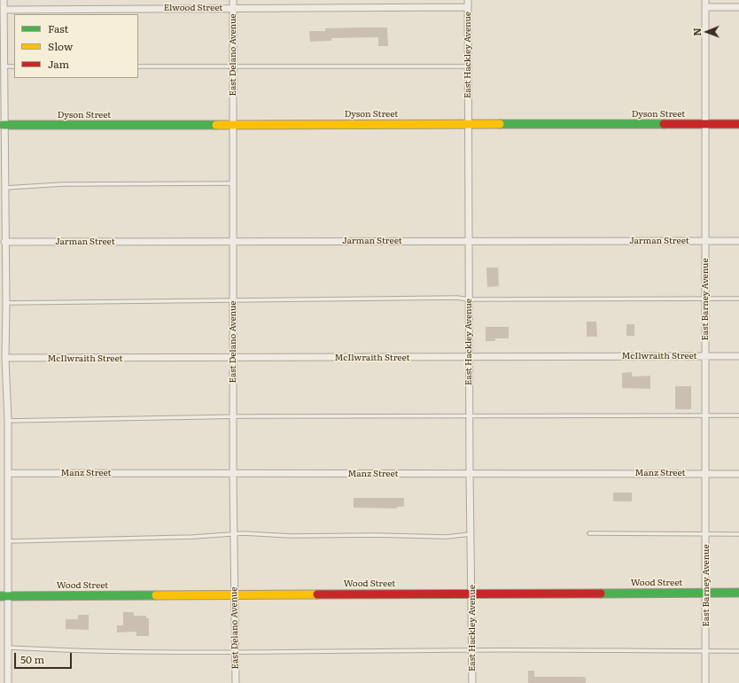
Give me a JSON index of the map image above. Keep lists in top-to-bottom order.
{
  "streets": {
    "street": [
      "Elwood Street",
      "East Delano Avenue",
      "East Hackley Avenue",
      "Dyson Street",
      "Jarman Street",
      "East Barney Avenue",
      "McIlwraith Street",
      "Manz Street",
      "Wood Street"
    ]
  },
  "crossings": [
    ["Elwood Street", "East Delano Avenue"],
    ["Elwood Street", "East Hackley Avenue"],
    ["East Delano Avenue", "Dyson Street"],
    ["East Delano Avenue", "Jarman Street"],
    ["East Delano Avenue", "McIlwraith Street"],
    ["East Delano Avenue", "Manz Street"],
    ["East Delano Avenue", "Wood Street"],
    ["East Hackley Avenue", "Dyson Street"],
    ["East Hackley Avenue", "Jarman Street"],
    ["East Hackley Avenue", "McIlwraith Street"],
    ["East Hackley Avenue", "Manz Street"],
    ["East Hackley Avenue", "Wood Street"],
    ["Dyson Street", "East Barney Avenue"],
    ["Jarman Street", "East Barney Avenue"],
    ["East Barney Avenue", "McIlwraith Street"],
    ["East Barney Avenue", "Manz Street"],
    ["East Barney Avenue", "Wood Street"]
  ],
  "legend": ["Fast", "Slow", "Jam"],
  "scale_bar": "50 m",
  "north": "left"
}
